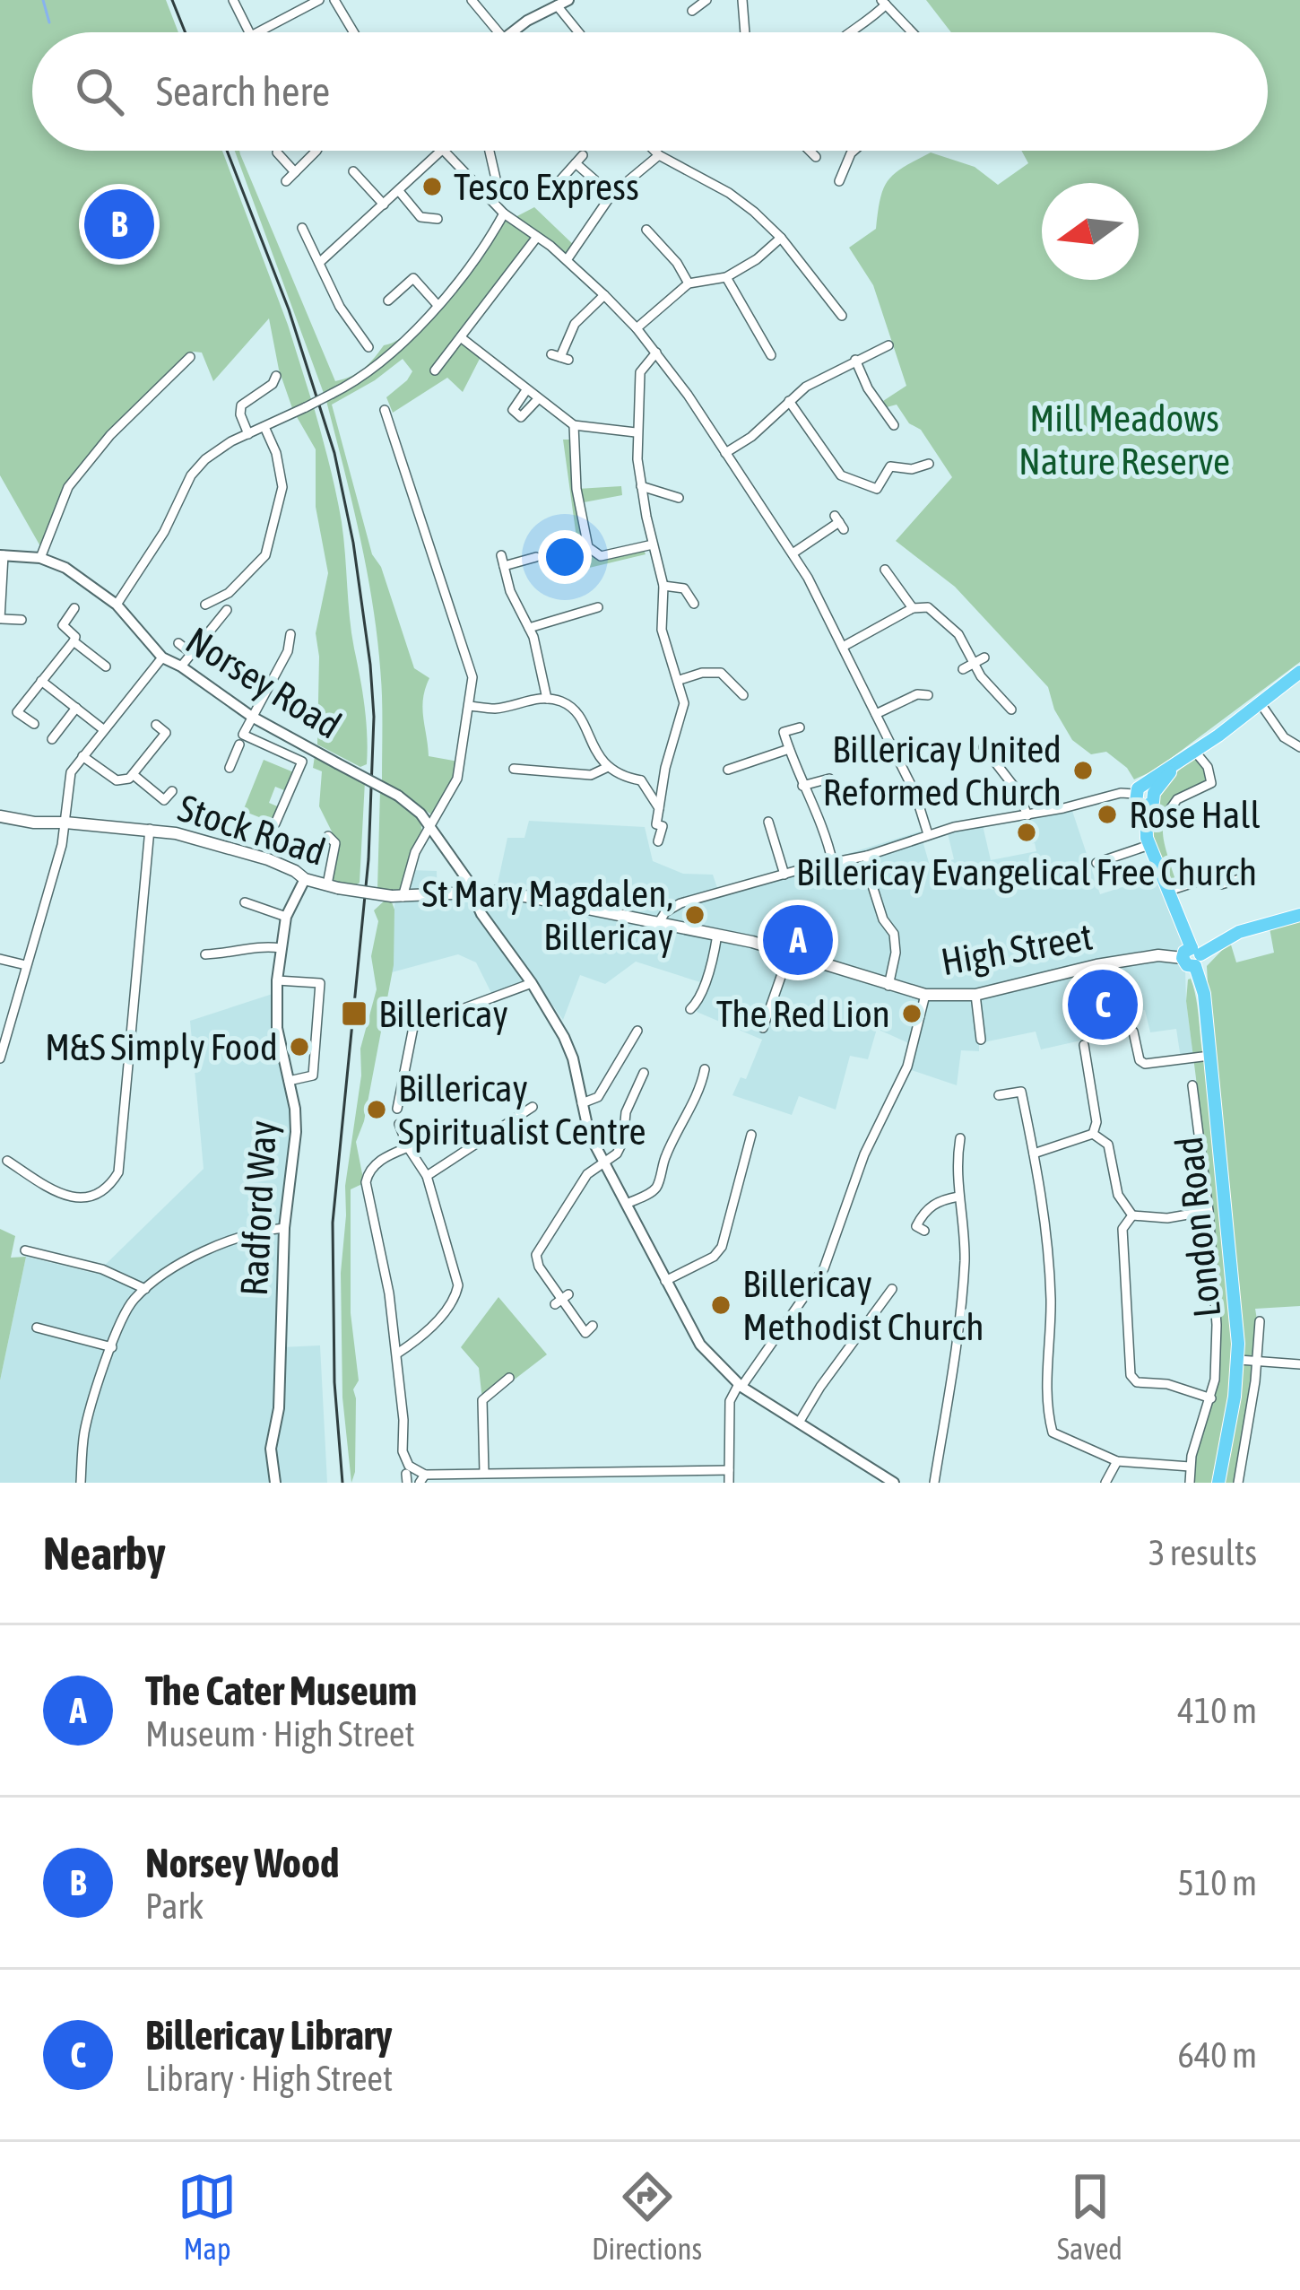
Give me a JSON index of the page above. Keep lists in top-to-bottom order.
{
  "streets": {
    "main road": ["Stock Road", "High Street", "London Road"],
    "street": ["Norsey Road", "Radford Way"]
  },
  "crossings": [
    ["Norsey Road", "High Street"],
    ["Stock Road", "High Street"],
    ["Stock Road", "Radford Way"],
    ["High Street", "London Road"]
  ],
  "parks": ["Mill Meadows Nature Reserve"],
  "places": {
    "other": [
      "Tesco Express",
      "Billericay United Reformed Church",
      "Rose Hall",
      "Billericay Evangelical Free Church",
      "St Mary Magdalen, Billericay",
      "The Red Lion",
      "M&S Simply Food",
      "Billericay Spiritualist Centre",
      "Billericay Methodist Church"
    ],
    "transit": ["Billericay"]
  },
  "north": "left",
  "page": {
    "search": "Search here",
    "pins": ["B", "A", "C"],
    "heading": ["Nearby", "3 results"],
    "list": [
      {
        "mark": "A",
        "name": "The Cater Museum",
        "note": "Museum · High Street",
        "value": "410 m"
      },
      {
        "mark": "B",
        "name": "Norsey Wood",
        "note": "Park",
        "value": "510 m"
      },
      {
        "mark": "C",
        "name": "Billericay Library",
        "note": "Library · High Street",
        "value": "640 m"
      }
    ],
    "nav": ["Map", "Directions", "Saved"]
  }
}
